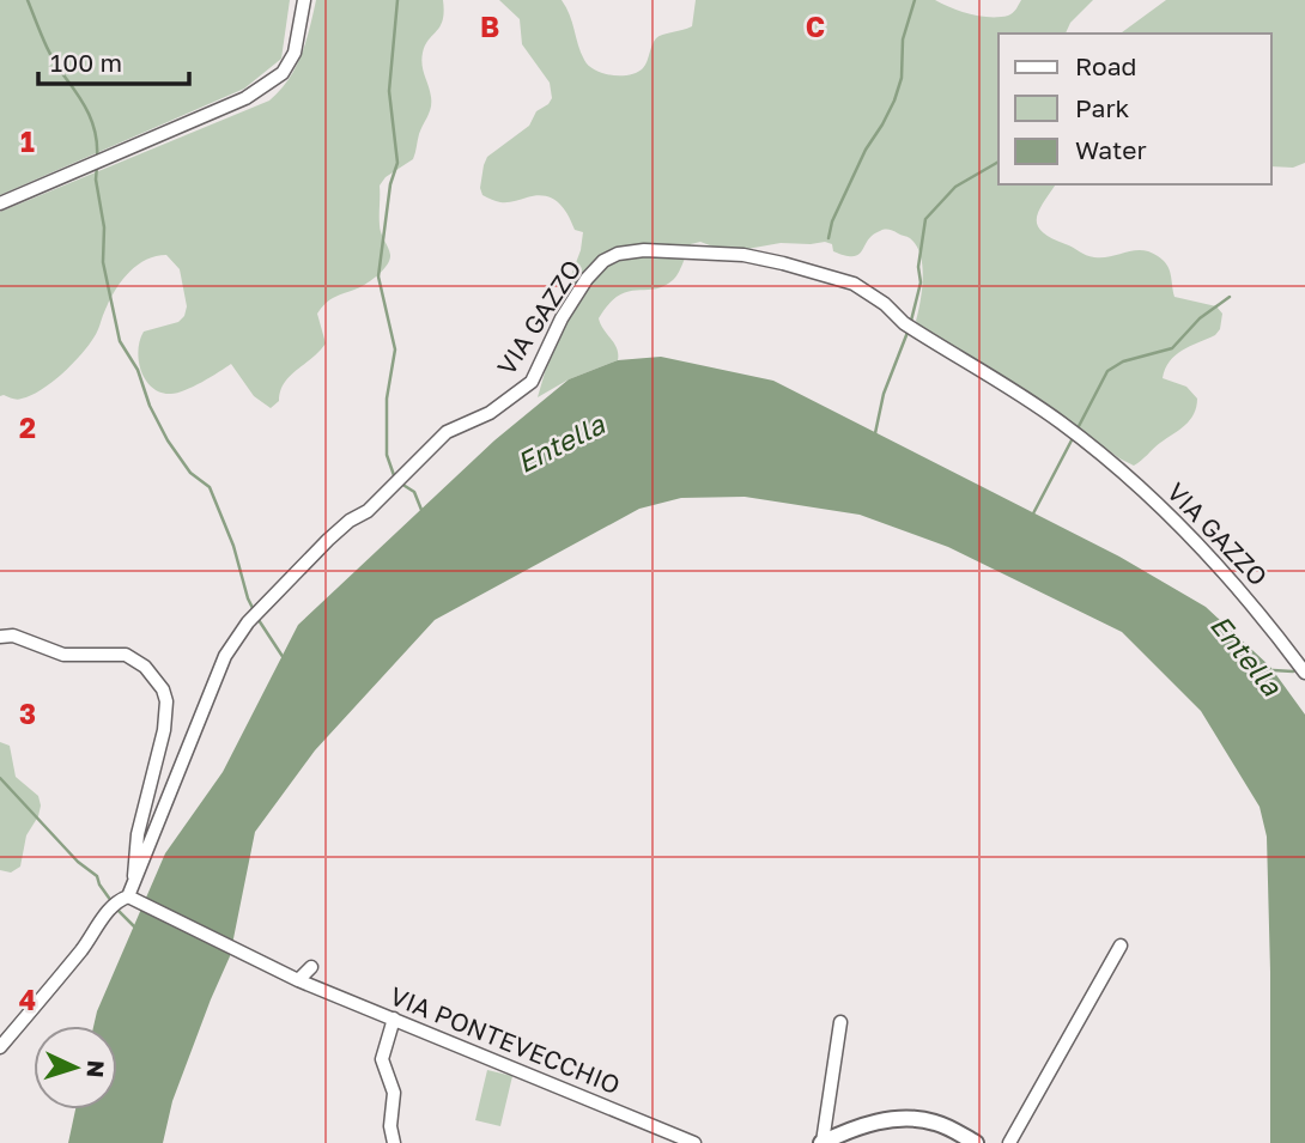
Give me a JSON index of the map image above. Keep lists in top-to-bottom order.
{
  "streets": {
    "street": ["VIA GAZZO", "VIA PONTEVECCHIO"]
  },
  "crossings": [
    ["VIA GAZZO", "VIA PONTEVECCHIO"]
  ],
  "water": ["Entella"],
  "legend": ["Road", "Park", "Water"],
  "scale_bar": "100 m",
  "north": "right",
  "grid": {
    "columns": ["B", "C"],
    "rows": [
      "1",
      "2",
      "3",
      "4"
    ]
  }
}
